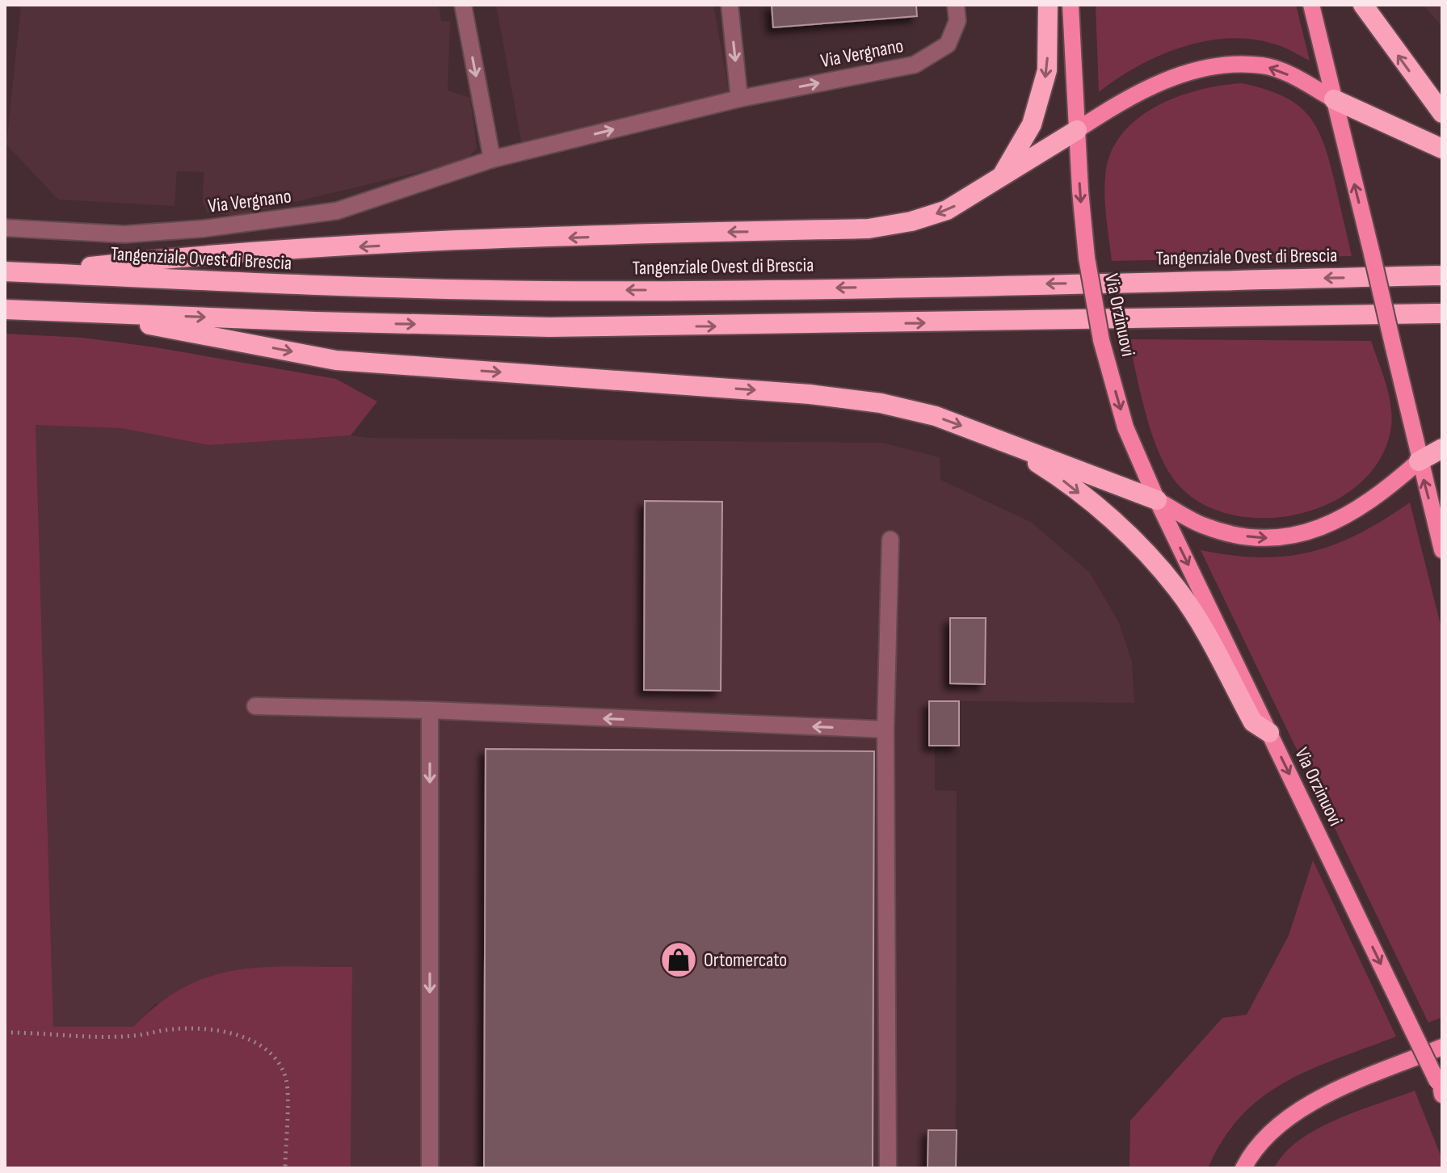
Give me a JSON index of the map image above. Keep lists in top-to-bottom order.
{
  "streets": {
    "highway": ["Tangenziale Ovest di Brescia"],
    "main road": ["Via Orzinuovi"],
    "street": ["Via Vergnano"]
  },
  "one_way": ["Via Vergnano", "Via Orzinuovi"],
  "places": {
    "shop": ["Ortomercato"]
  }
}
